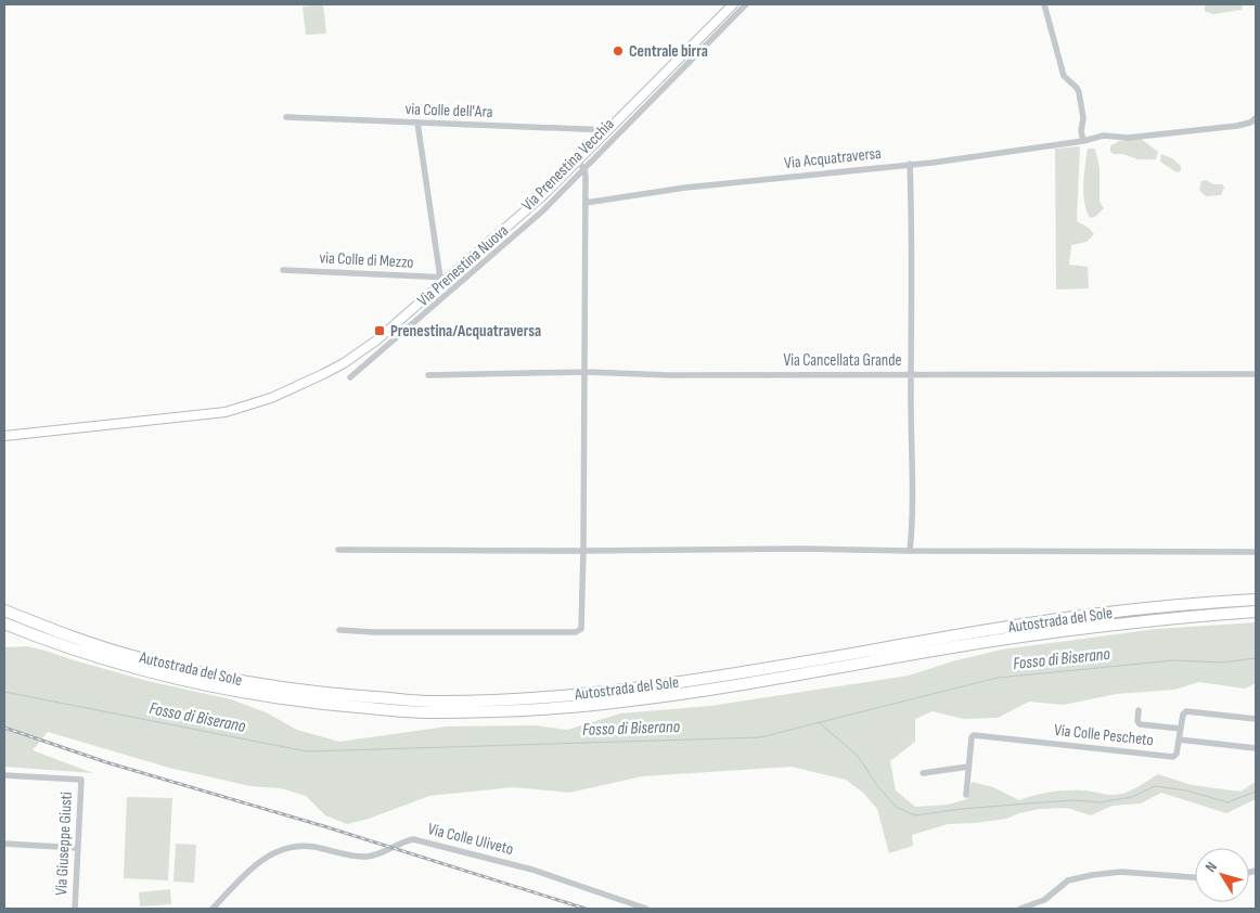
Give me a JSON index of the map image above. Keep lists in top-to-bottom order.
{
  "streets": {
    "highway": ["Autostrada del Sole"],
    "main road": ["Via Prenestina Nuova"],
    "street": [
      "via Colle dell'Ara",
      "Via Acquatraversa",
      "Via Prenestina Vecchia",
      "via Colle di Mezzo",
      "Via Cancellata Grande",
      "Via Colle Pescheto",
      "Via Colle Uliveto",
      "Via Giuseppe Giusti"
    ]
  },
  "crossings": [
    ["via Colle dell'Ara", "Via Prenestina Nuova"],
    ["via Colle di Mezzo", "Via Prenestina Nuova"]
  ],
  "water": ["Fosso di Biserano"],
  "places": {
    "other": ["Centrale birra"],
    "transit": ["Prenestina/Acquatraversa"]
  },
  "north": "top left"
}
